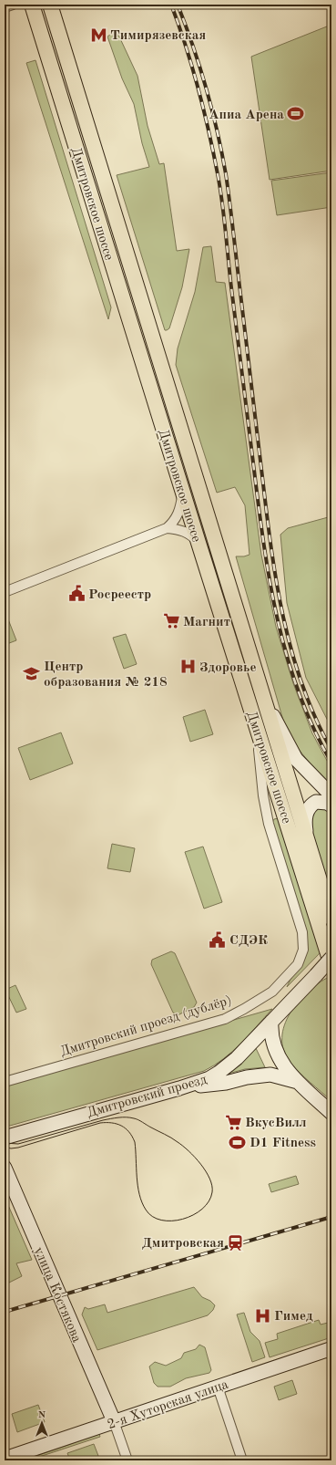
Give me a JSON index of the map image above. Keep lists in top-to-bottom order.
{
  "streets": {
    "main road": [
      "Дмитровское шоссе",
      "Дмитровский проезд",
      "улица Костякова",
      "2-я Хуторская улица"
    ],
    "street": ["Дмитровский проезд (дублёр)"]
  },
  "crossings": [
    ["Дмитровское шоссе", "Дмитровский проезд (дублёр)"],
    ["улица Костякова", "2-я Хуторская улица"]
  ],
  "places": {
    "metro station": ["Тимирязевская"],
    "sports": ["Апиа Арена", "D1 Fitness"],
    "public building": ["Росреестр", "СДЭК"],
    "supermarket": ["Магнит", "ВкусВилл"],
    "hospital": ["Здоровье", "Гимед"],
    "school or university": ["Центр образования № 218"],
    "station": ["Дмитровская"]
  },
  "north": "top"
}
